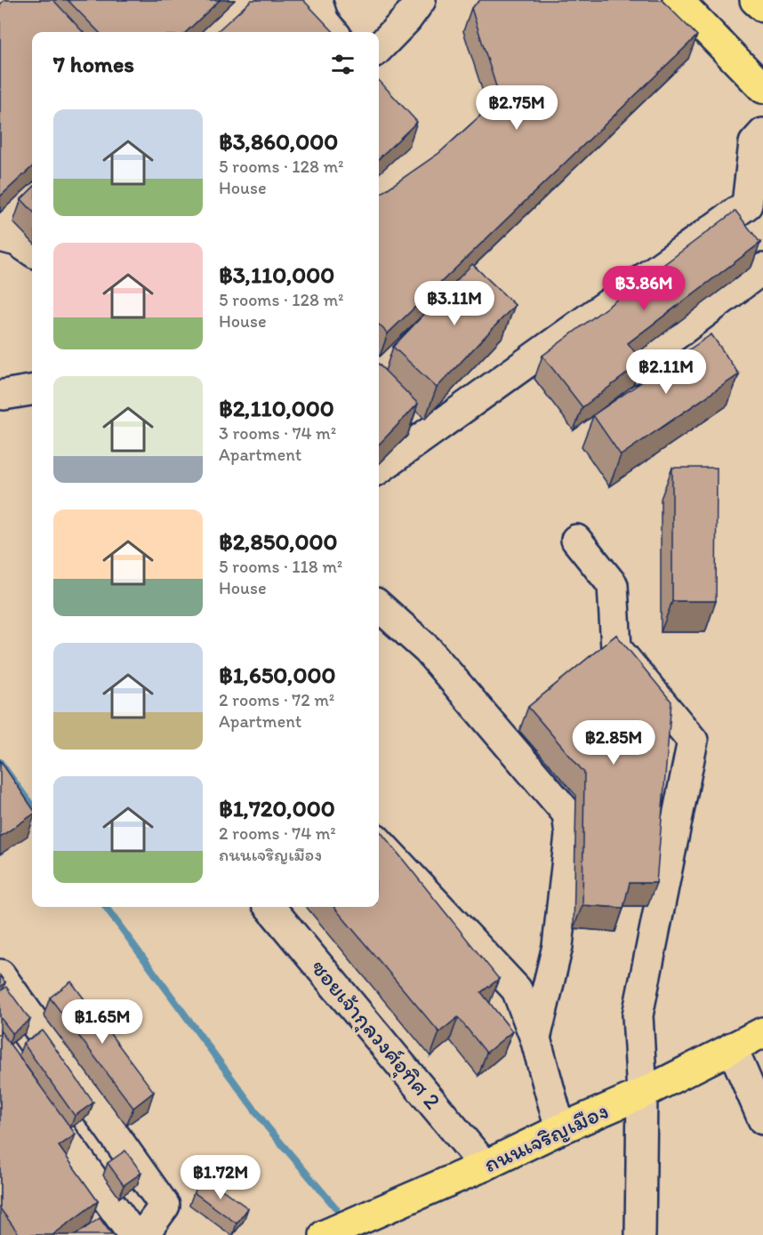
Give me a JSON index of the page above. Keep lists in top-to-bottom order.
{
  "streets": {
    "main road": ["ถนนเจริญเมือง"],
    "street": ["ซอยเจ้ากุลวงศ์อุทิศ 2"]
  },
  "crossings": [
    ["ซอยเจ้ากุลวงศ์อุทิศ 2", "ถนนเจริญเมือง"]
  ],
  "page": {
    "heading": "7 homes",
    "price": [
      "฿2.75M",
      "฿3.86M",
      "฿3.11M",
      "฿2.11M",
      "฿2.85M",
      "฿1.65M",
      "฿1.72M"
    ],
    "list": [
      {
        "name": "฿3,860,000",
        "note": "5 rooms · 128 m² · House"
      },
      {
        "name": "฿3,110,000",
        "note": "5 rooms · 128 m² · House"
      },
      {
        "name": "฿2,110,000",
        "note": "3 rooms · 74 m² · Apartment"
      },
      {
        "name": "฿2,850,000",
        "note": "5 rooms · 118 m² · House"
      },
      {
        "name": "฿1,650,000",
        "note": "2 rooms · 72 m² · Apartment"
      },
      {
        "name": "฿1,720,000",
        "note": "2 rooms · 74 m² · ถนนเจริญเมือง"
      }
    ]
  }
}
